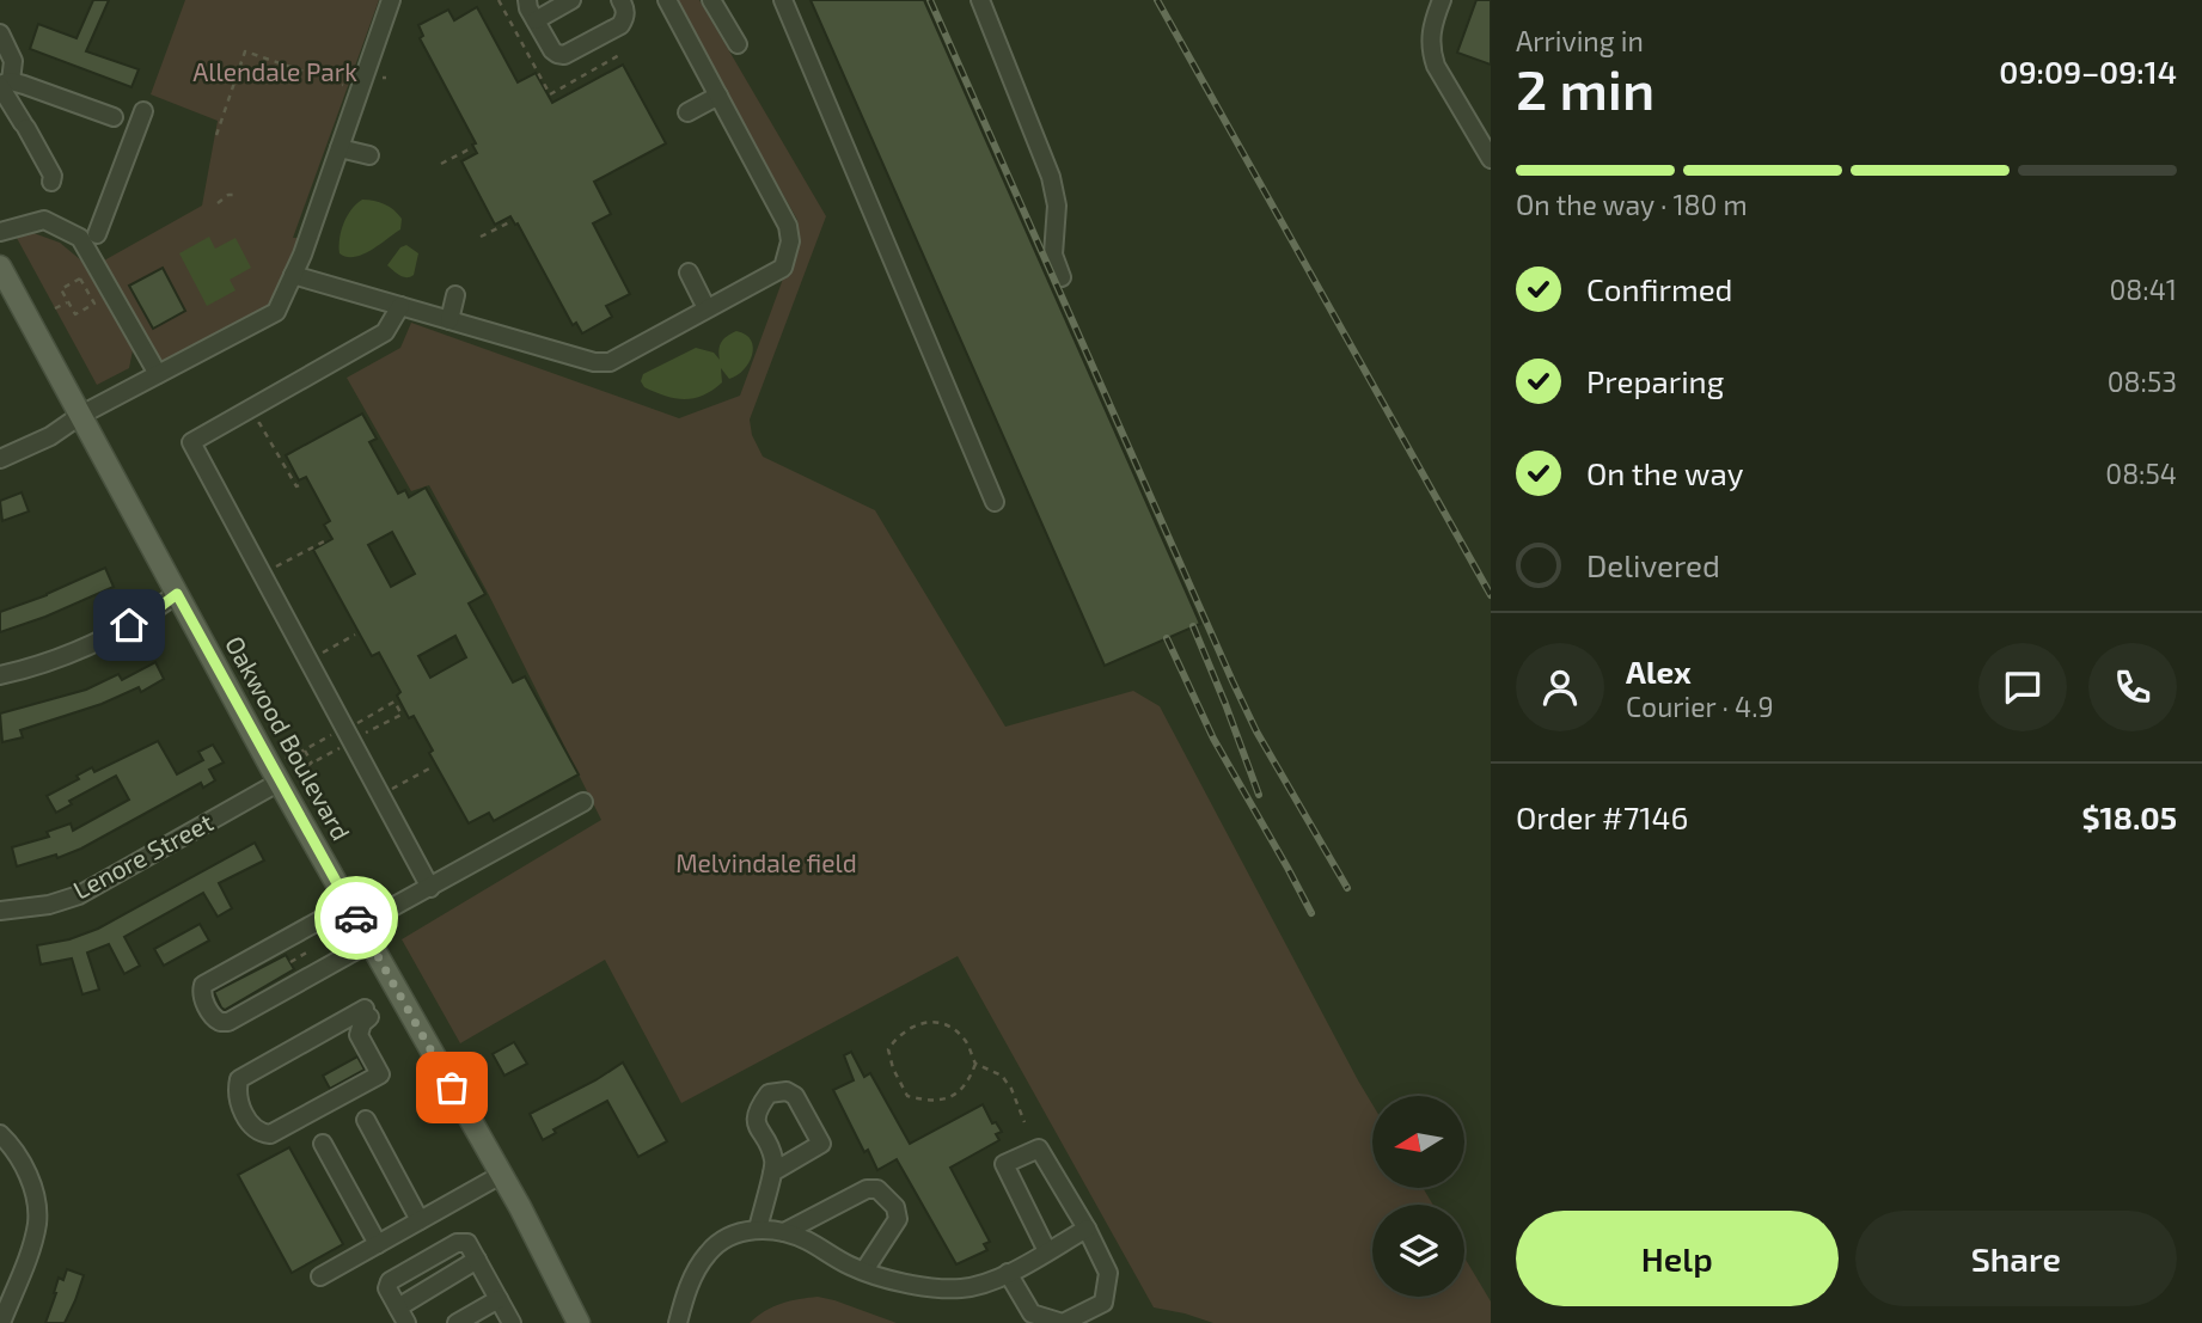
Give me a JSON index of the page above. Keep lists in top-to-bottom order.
{
  "streets": {
    "main road": ["Oakwood Boulevard"],
    "street": ["Lenore Street"]
  },
  "crossings": [
    ["Oakwood Boulevard", "Lenore Street"]
  ],
  "parks": ["Allendale Park", "Melvindale field"],
  "north": "left",
  "page": {
    "heading": ["2 min", "Arriving in", "09:09–09:14"],
    "panel": [
      "Alex",
      "Courier · 4.9",
      "Order #7146",
      "$18.05"
    ],
    "bar": "On the way · 180 m",
    "list": [
      ["Confirmed", "08:41"],
      ["Preparing", "08:53"],
      ["On the way", "08:54"],
      "Delivered"
    ],
    "buttons": ["Help", "Share"]
  }
}
